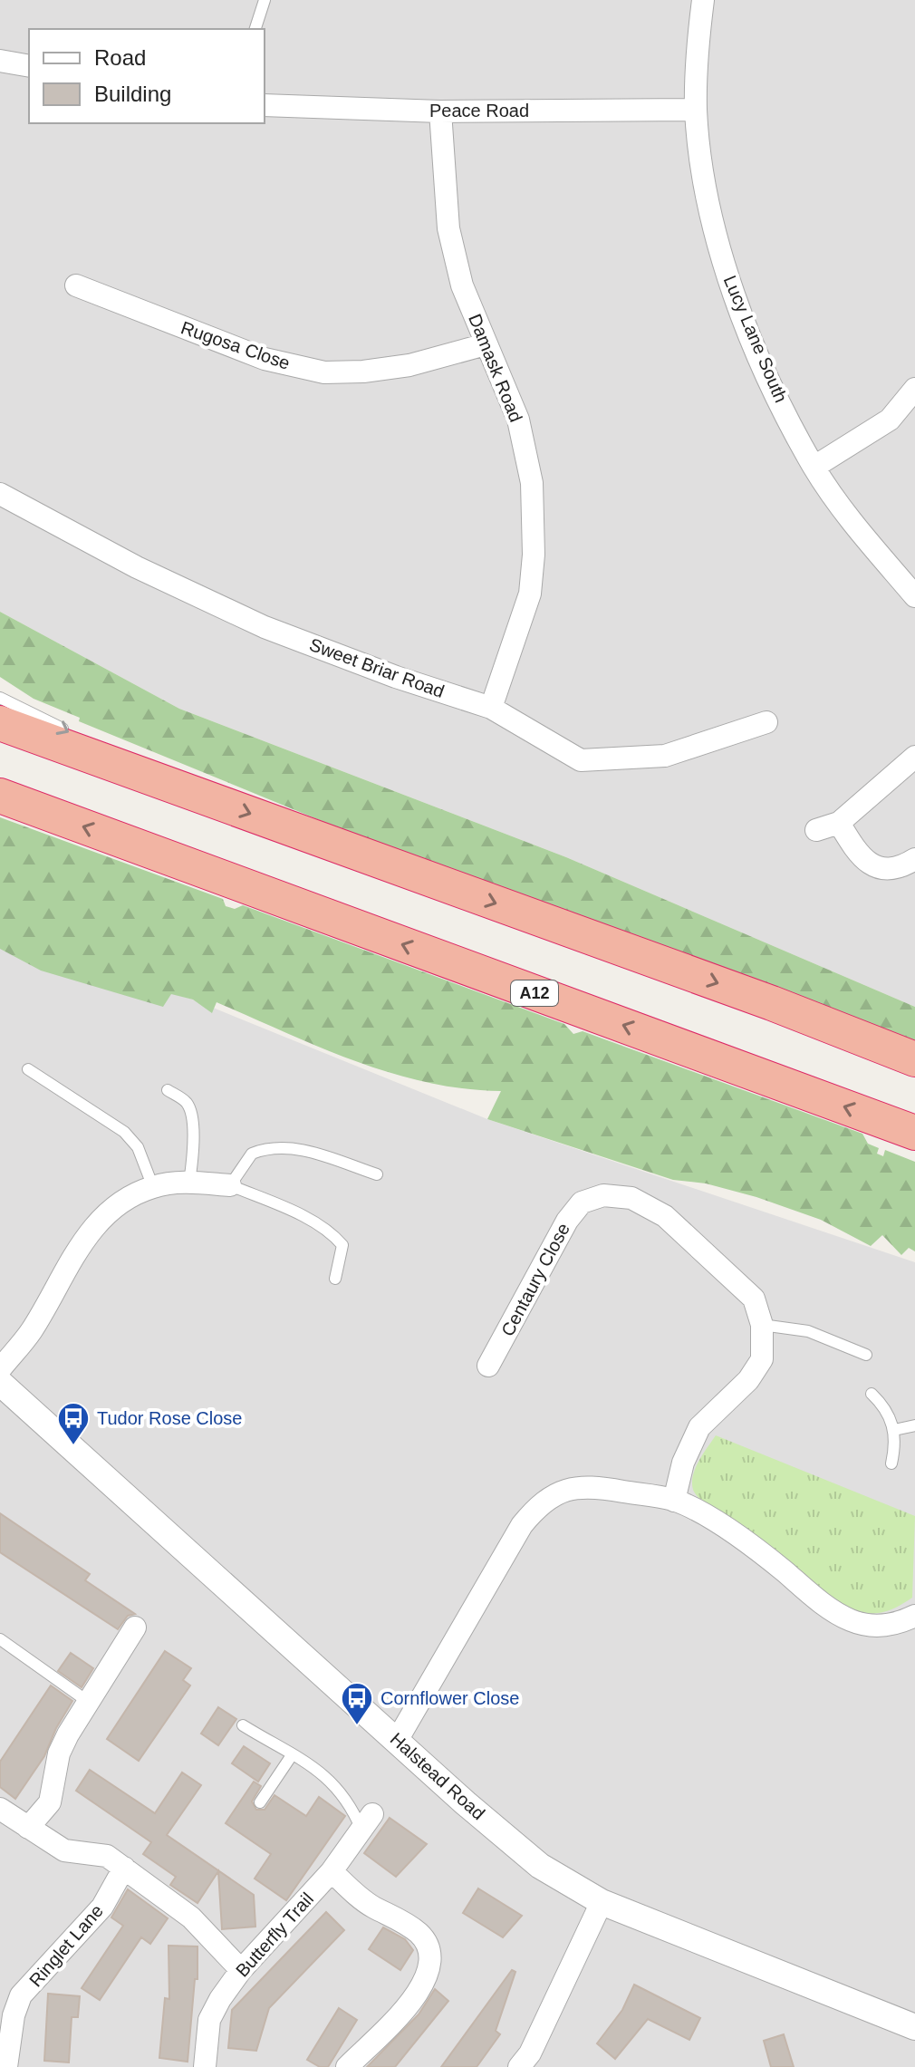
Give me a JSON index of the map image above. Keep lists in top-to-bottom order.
{
  "streets": {
    "highway": ["A12"],
    "street": [
      "Peace Road",
      "Lucy Lane South",
      "Rugosa Close",
      "Damask Road",
      "Sweet Briar Road",
      "Centaury Close",
      "Halstead Road",
      "Butterfly Trail",
      "Ringlet Lane"
    ]
  },
  "crossings": [
    ["Peace Road", "Lucy Lane South"],
    ["Peace Road", "Damask Road"],
    ["Rugosa Close", "Damask Road"],
    ["Damask Road", "Sweet Briar Road"]
  ],
  "places": {
    "bus stop": ["Tudor Rose Close", "Cornflower Close"]
  },
  "legend": ["Road", "Building"]
}
